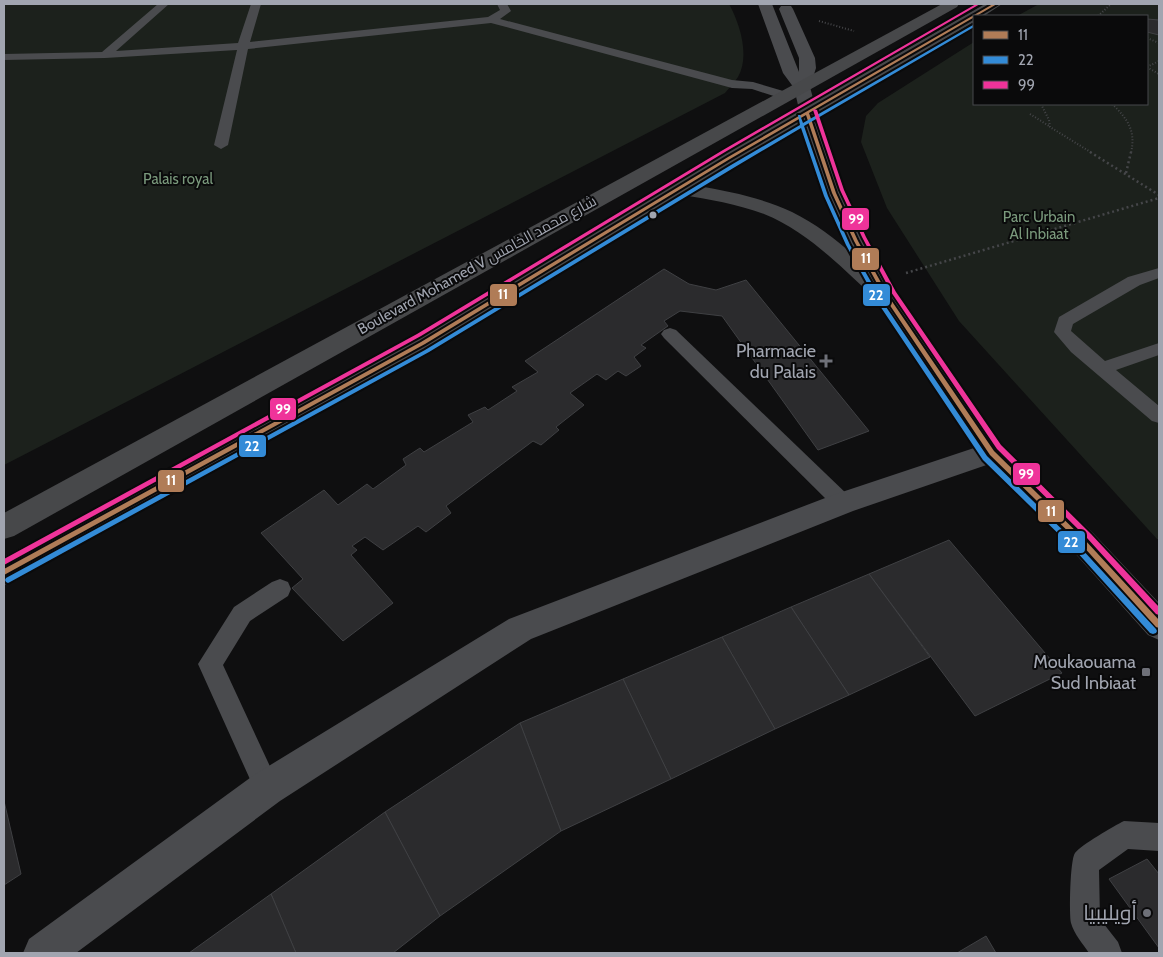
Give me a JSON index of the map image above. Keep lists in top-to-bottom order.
{
  "streets": {
    "main road": ["Boulevard Mohamed V شارع محمد الخامس"]
  },
  "parks": ["Palais royal", "Parc Urbain Al Inbiaat"],
  "places": {
    "health": ["Pharmacie du Palais"],
    "transit": ["Moukaouama Sud Inbiaat"],
    "other": ["أويليبيا"]
  },
  "lines": ["transit line 11", "transit line 99", "transit line 22"],
  "legend": ["11", "22", "99"]
}
